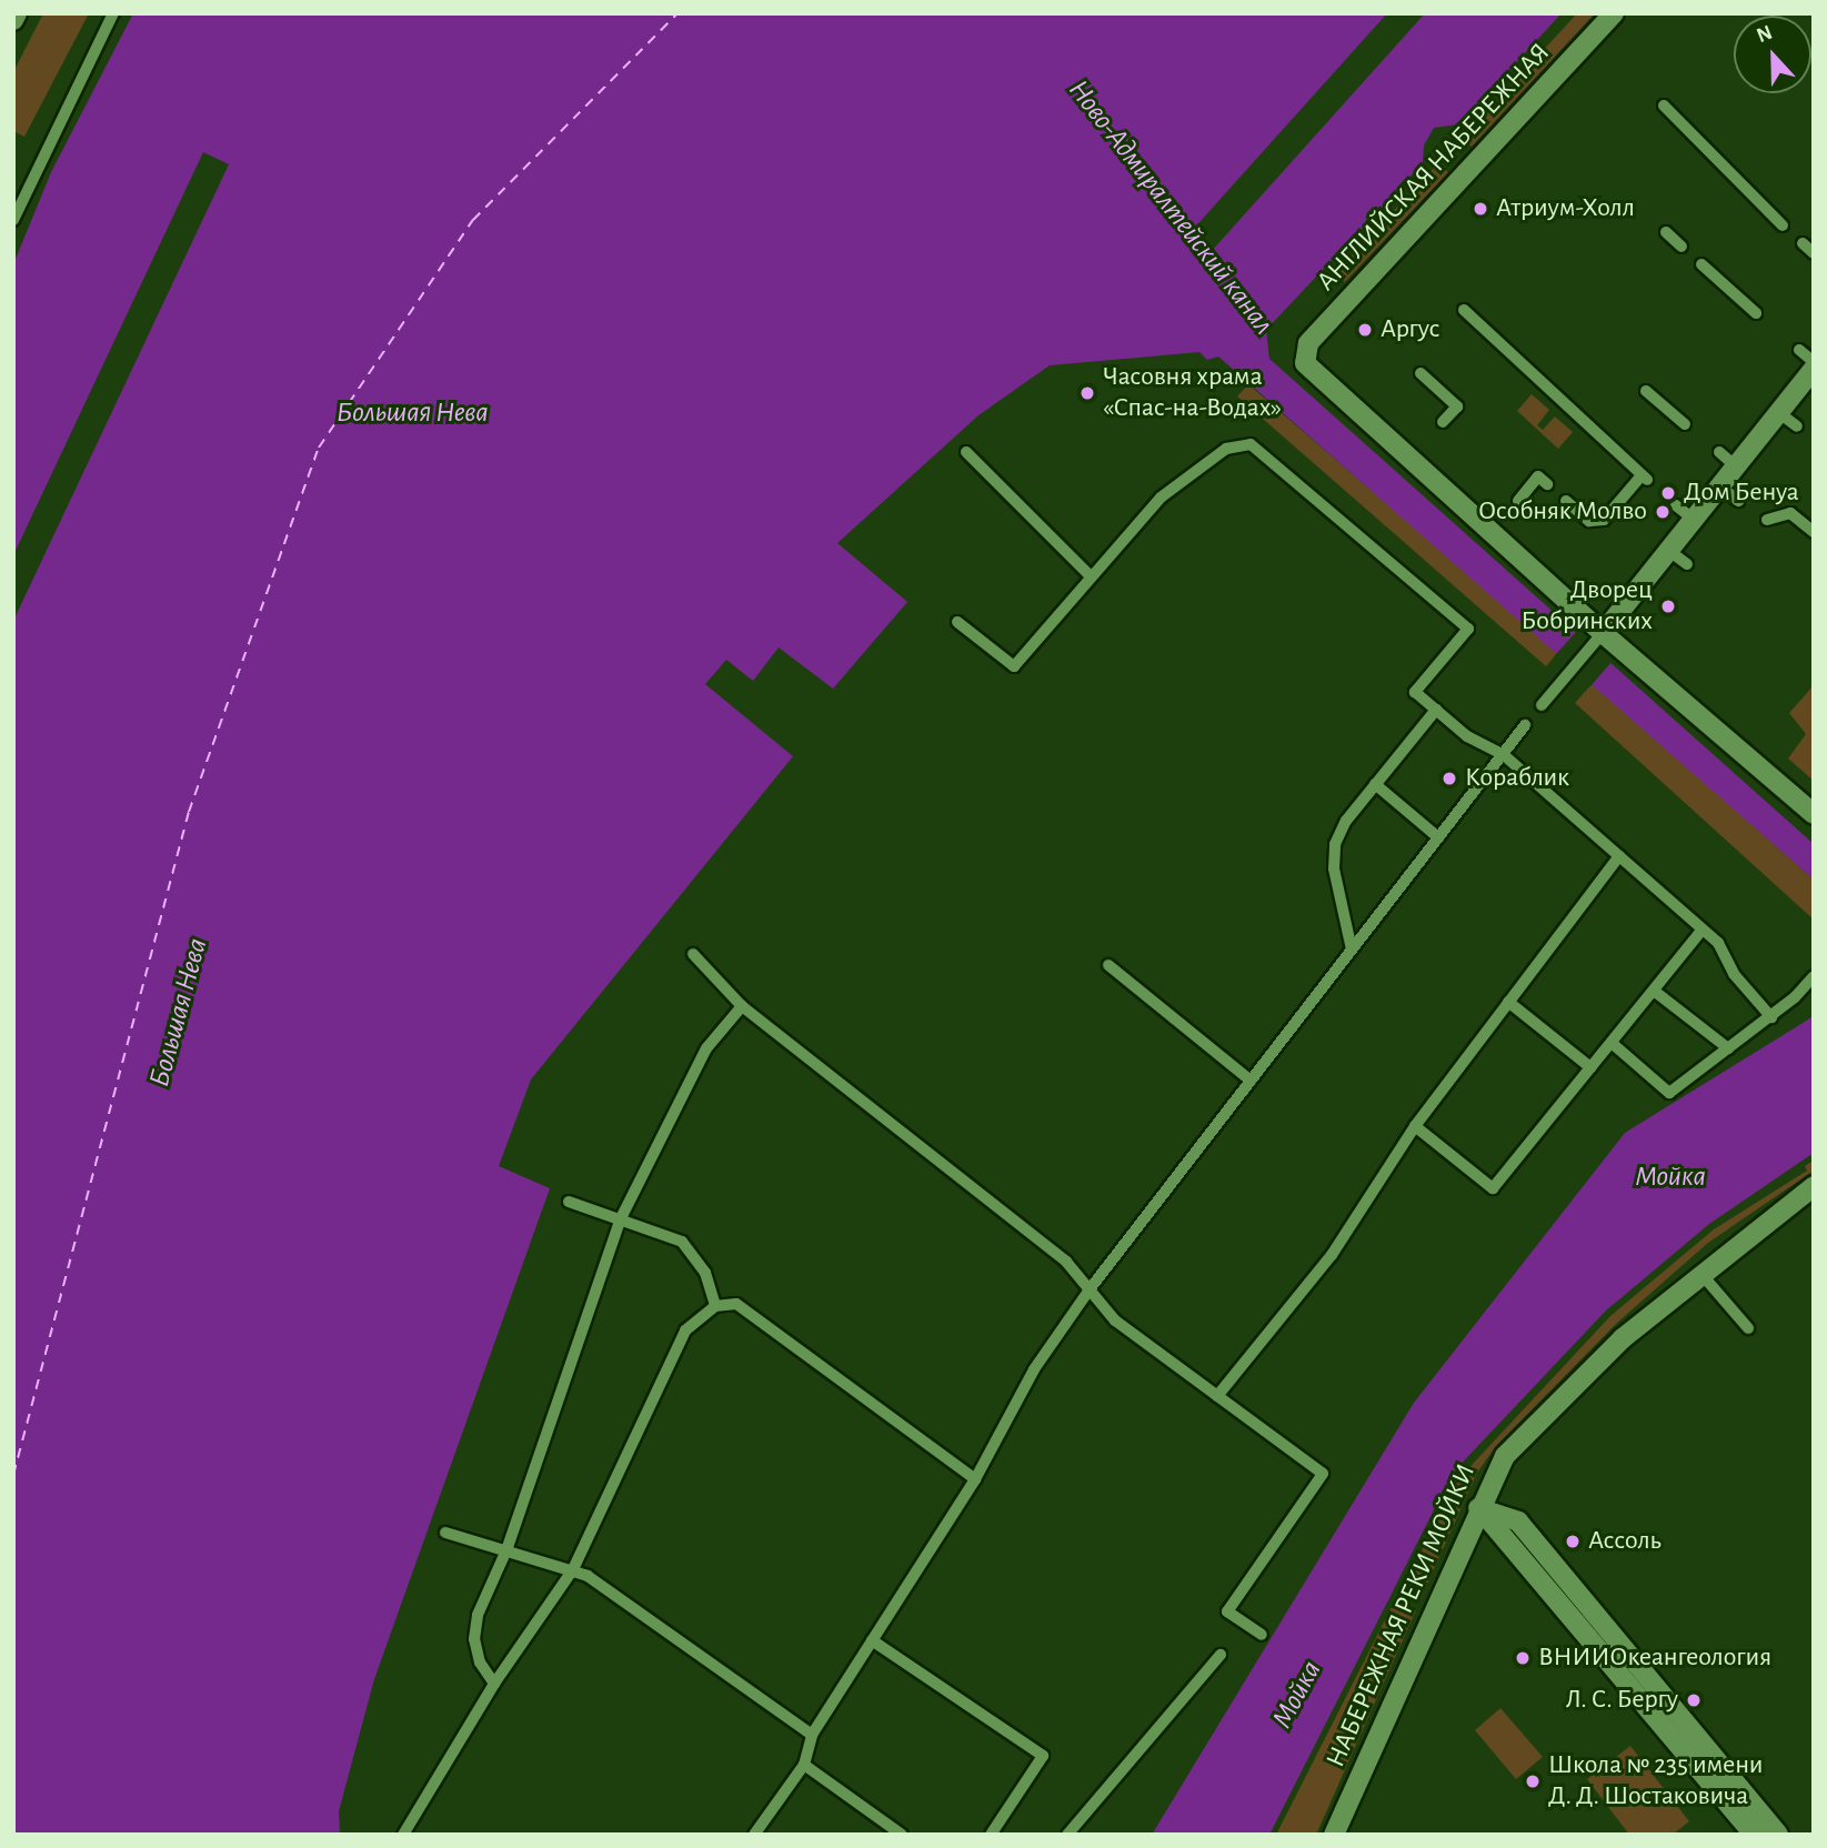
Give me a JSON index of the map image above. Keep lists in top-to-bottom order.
{
  "streets": {
    "main road": ["АНГЛИЙСКАЯ НАБЕРЕЖНАЯ", "НАБЕРЕЖНАЯ РЕКИ МОЙКИ"]
  },
  "water": ["Ново-Адмиралтейский канал", "Большая Нева", "Мойка"],
  "places": [
    "Атриум-Холл",
    "Аргус",
    "Часовня храма «Спас-на-Водах»",
    "Дом Бенуа",
    "Особняк Молво",
    "Дворец Бобринских",
    "Кораблик",
    "Ассоль",
    "ВНИИОкеангеология",
    "Л. С. Бергу",
    "Школа № 235 имени Д. Д. Шостаковича"
  ],
  "north": "top"
}
